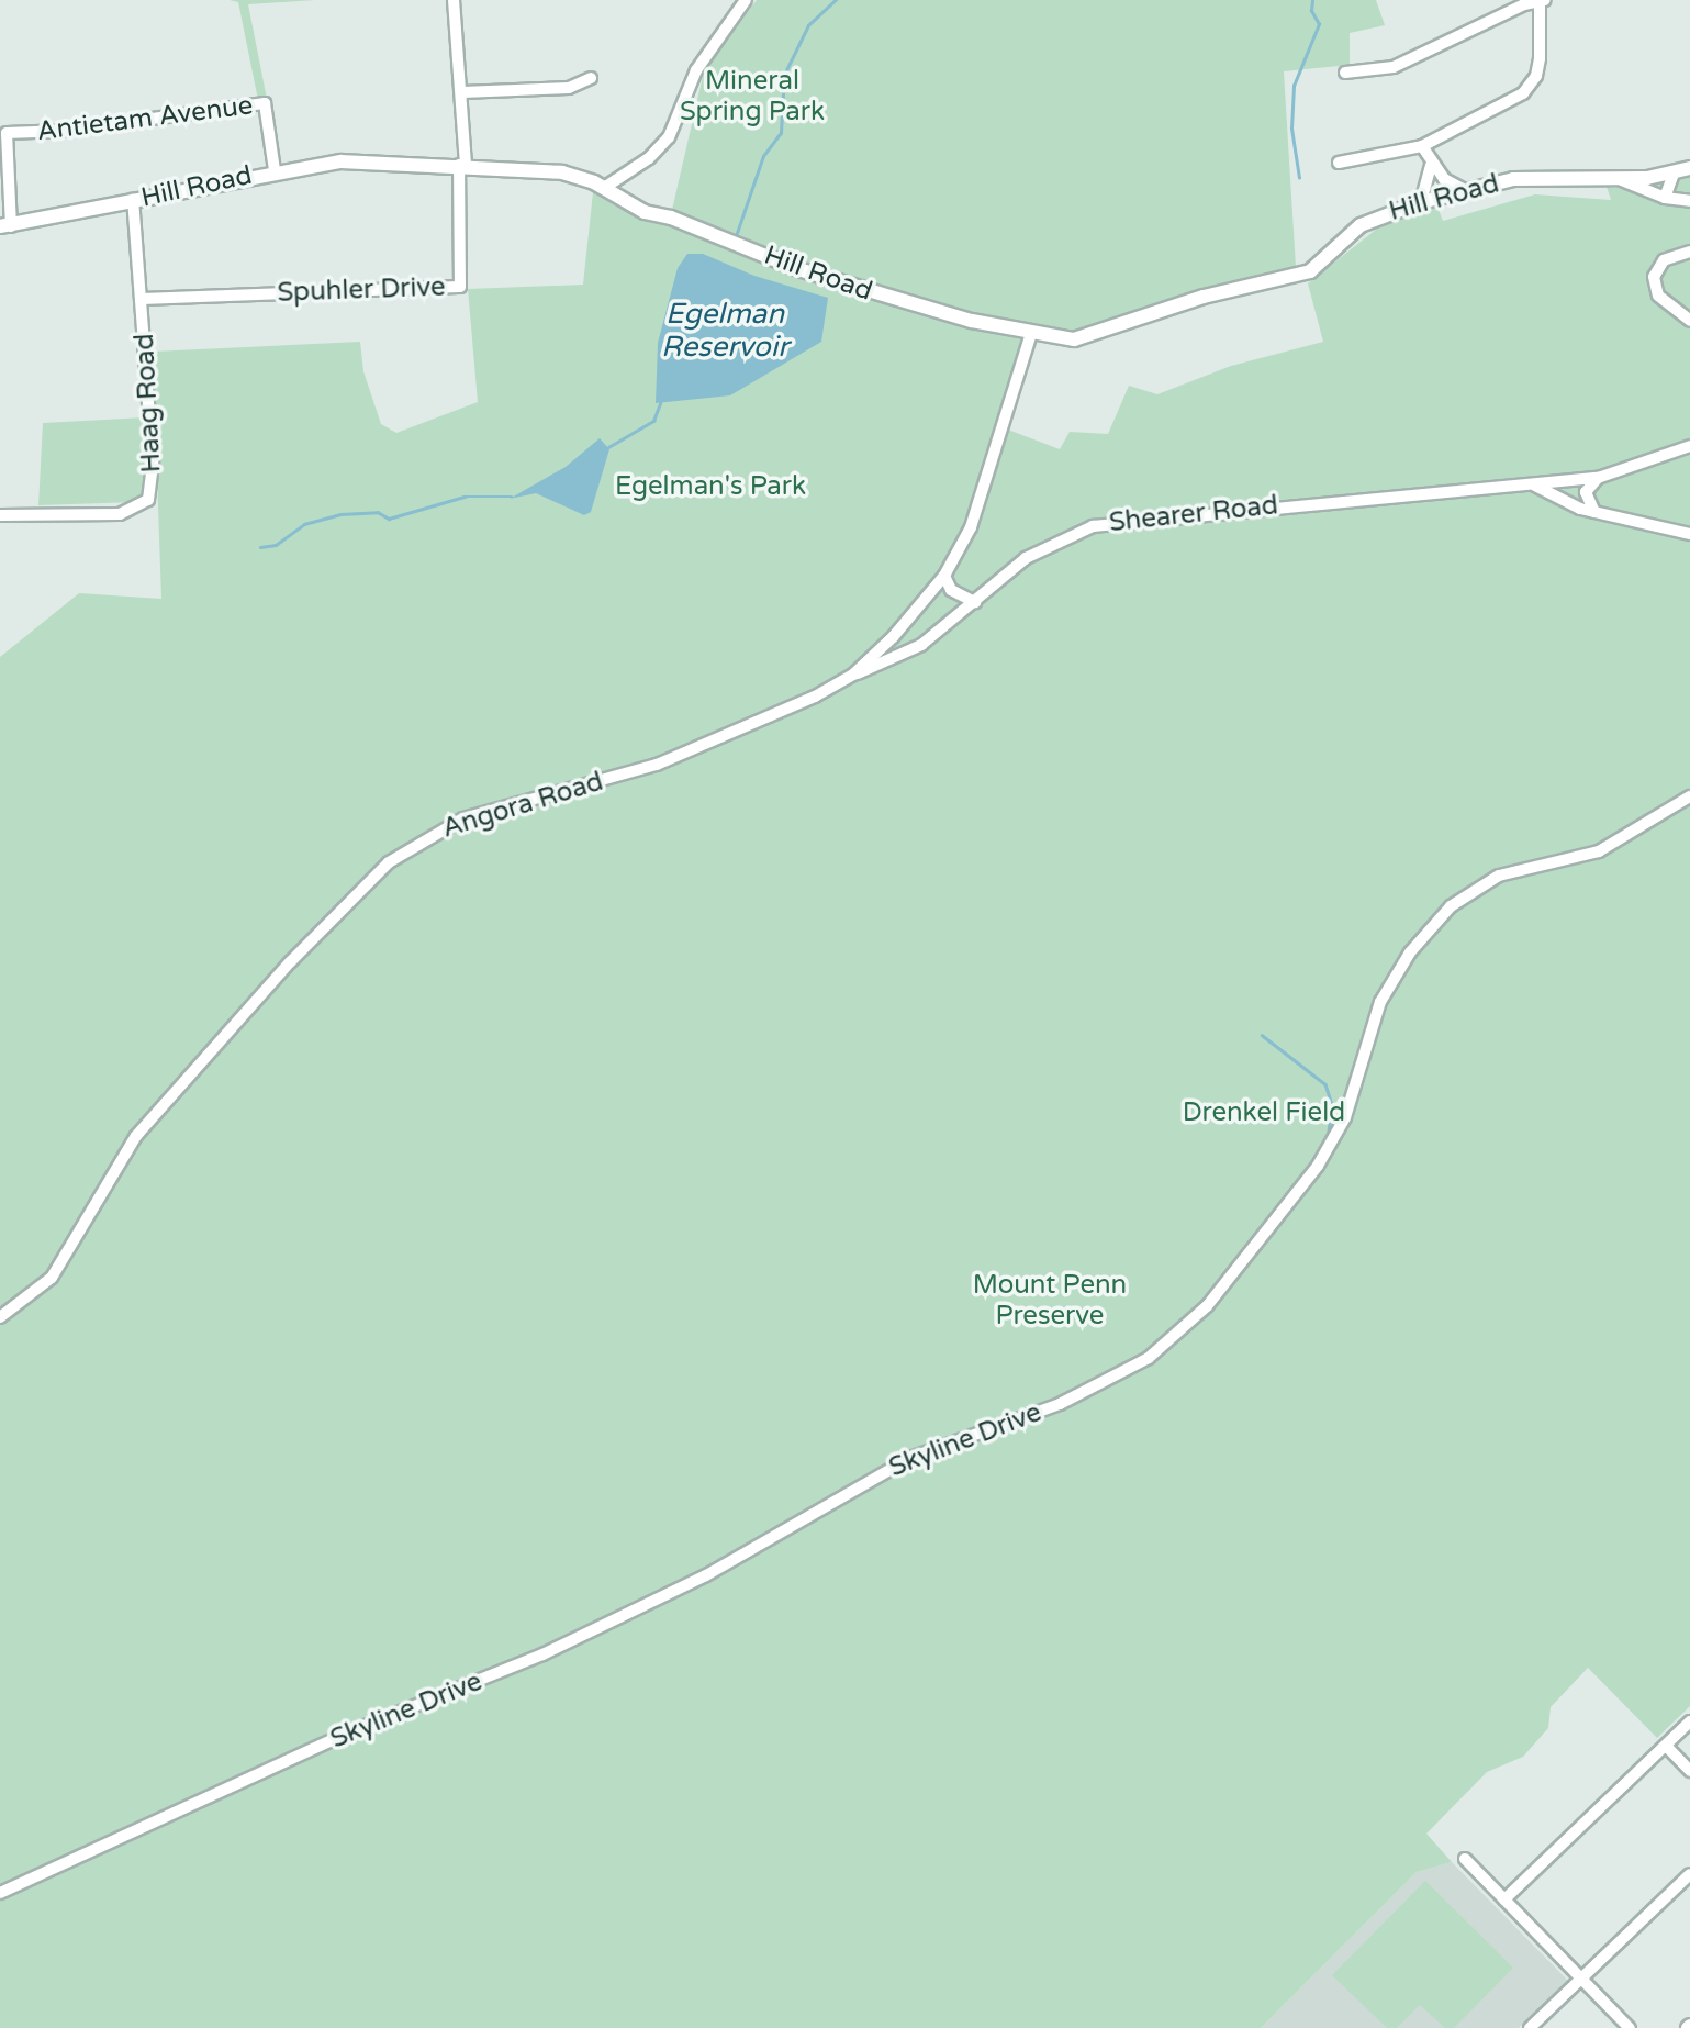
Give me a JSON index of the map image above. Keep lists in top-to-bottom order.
{
  "streets": {
    "street": [
      "Antietam Avenue",
      "Hill Road",
      "Spuhler Drive",
      "Haag Road",
      "Shearer Road",
      "Angora Road",
      "Skyline Drive"
    ]
  },
  "crossings": [
    ["Antietam Avenue", "Hill Road"],
    ["Hill Road", "Spuhler Drive"],
    ["Hill Road", "Haag Road"],
    ["Hill Road", "Angora Road"],
    ["Spuhler Drive", "Haag Road"],
    ["Shearer Road", "Angora Road"]
  ],
  "water": ["Egelman Reservoir"],
  "parks": [
    "Mineral Spring Park",
    "Egelman's Park",
    "Drenkel Field",
    "Mount Penn Preserve"
  ]
}
